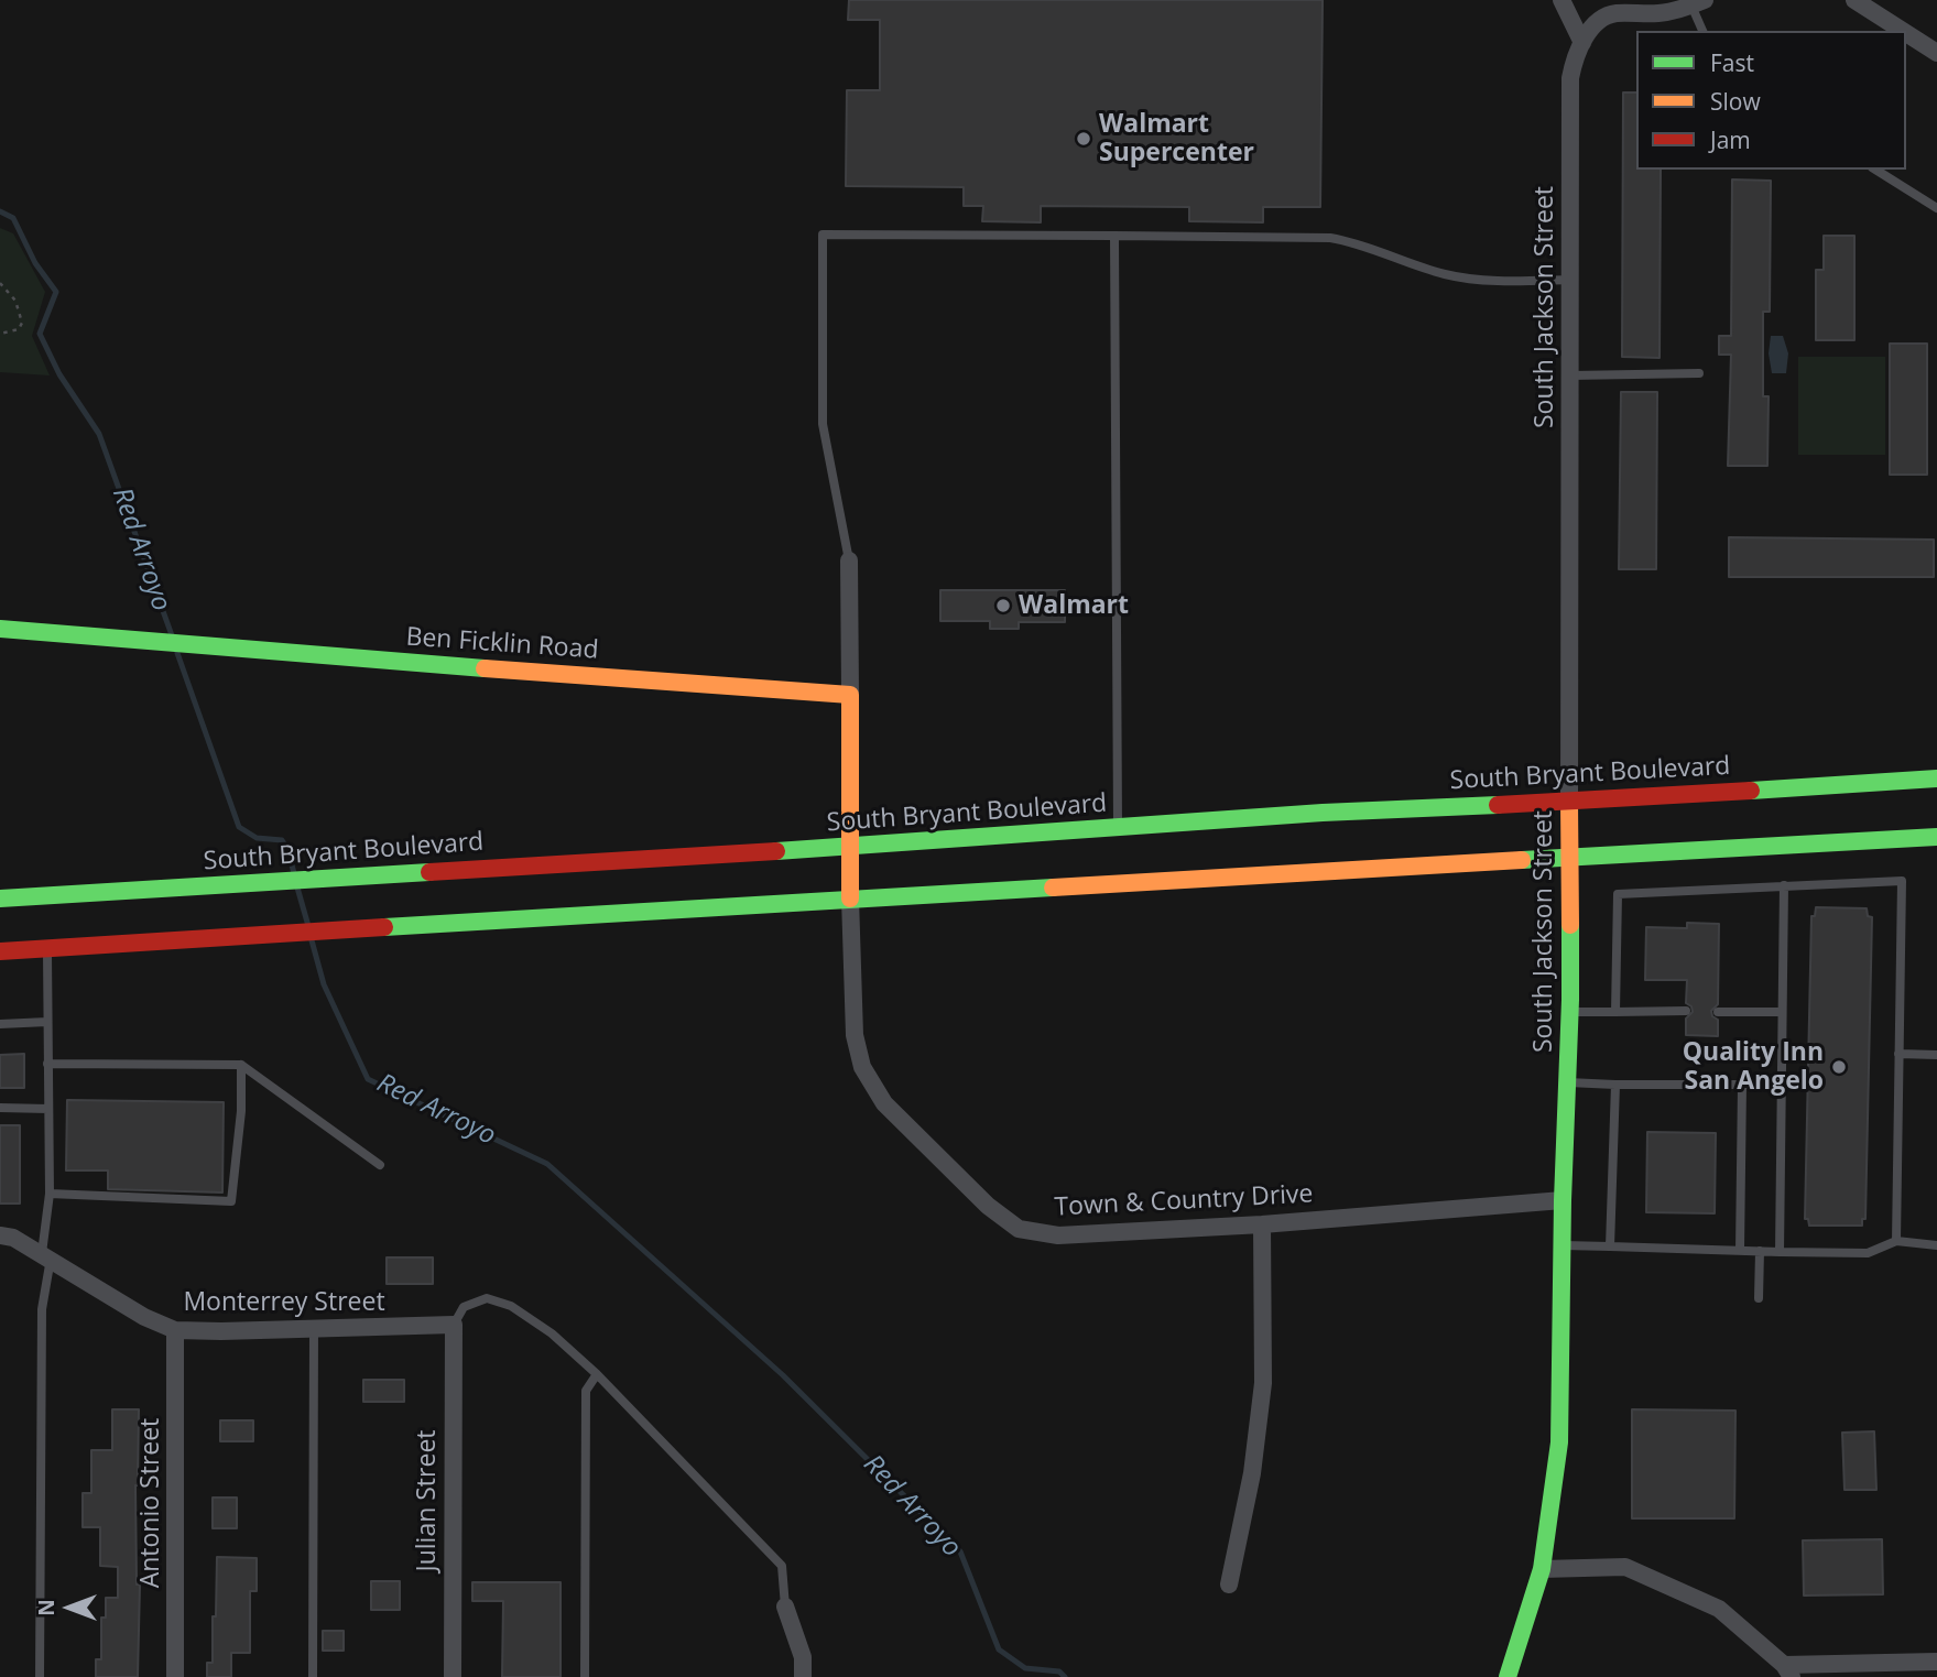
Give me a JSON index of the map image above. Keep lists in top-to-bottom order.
{
  "streets": {
    "main road": ["South Jackson Street", "Ben Ficklin Road", "South Bryant Boulevard"],
    "street": [
      "Town & Country Drive",
      "Monterrey Street",
      "Julian Street",
      "Antonio Street"
    ]
  },
  "crossings": [
    ["South Jackson Street", "South Bryant Boulevard"],
    ["South Jackson Street", "Town & Country Drive"],
    ["Monterrey Street", "Julian Street"],
    ["Monterrey Street", "Antonio Street"]
  ],
  "water": ["Red Arroyo"],
  "places": ["Walmart Supercenter", "Walmart", "Quality Inn San Angelo"],
  "legend": ["Fast", "Slow", "Jam"],
  "north": "left"
}
